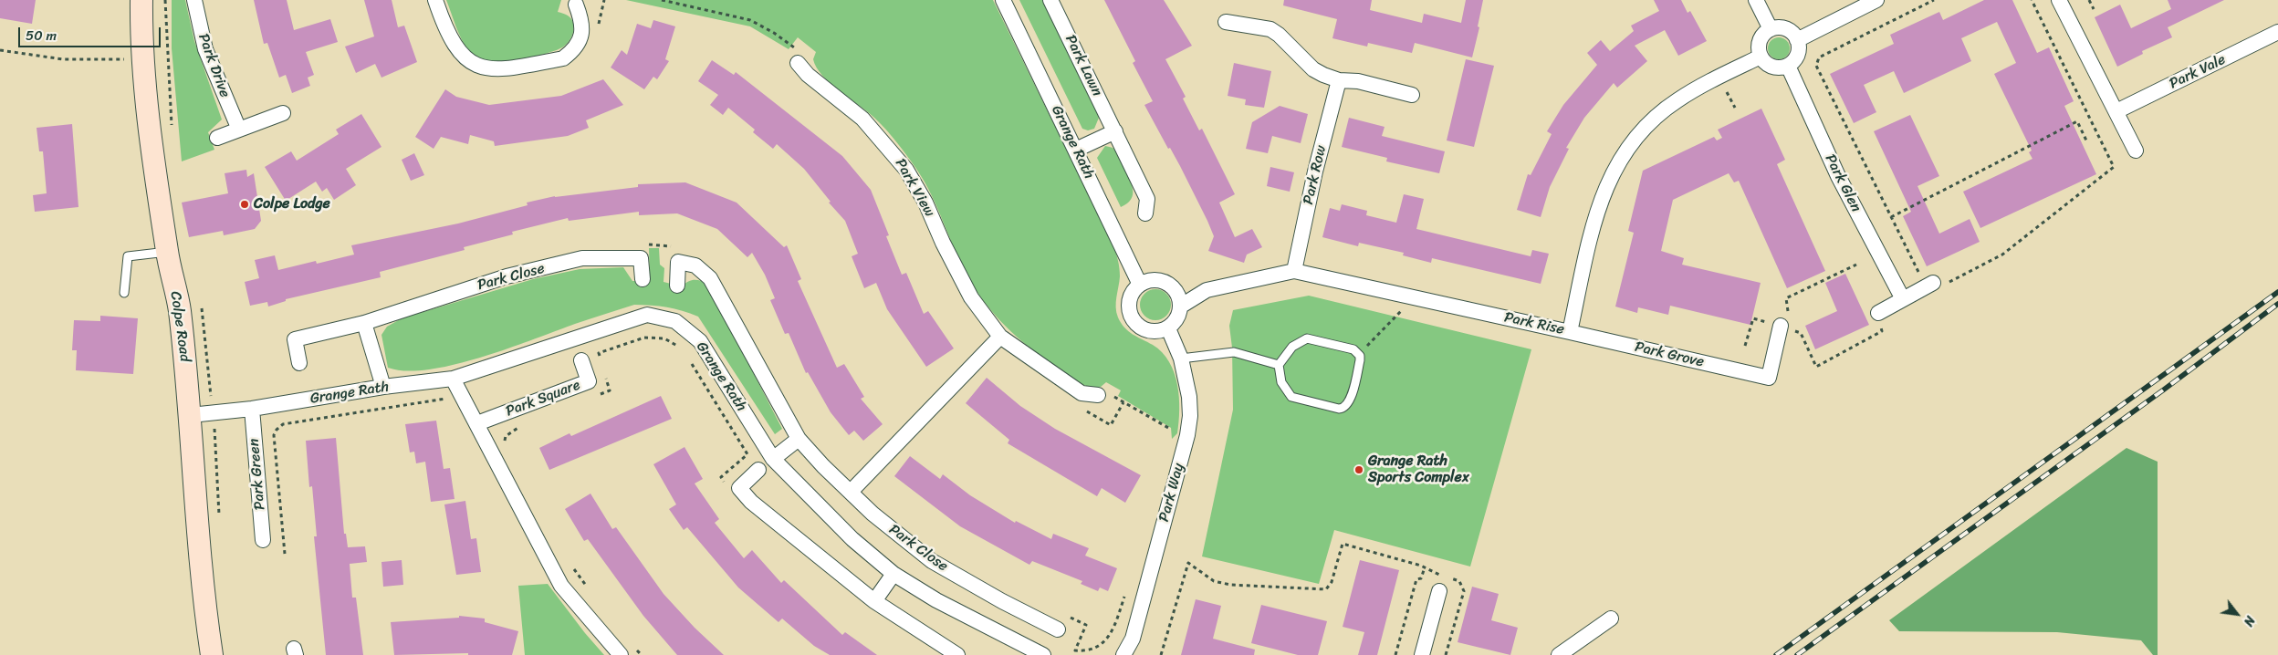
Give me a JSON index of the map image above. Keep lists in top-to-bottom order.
{
  "streets": {
    "street": [
      "Park Drive",
      "Park Lawn",
      "Park Vale",
      "Grange Rath",
      "Park Row",
      "Park Glen",
      "Park View",
      "Park Close",
      "Park Rise",
      "Colpe Road",
      "Park Grove",
      "Park Square",
      "Park Green",
      "Park Way"
    ]
  },
  "crossings": [
    ["Grange Rath", "Park Rise"],
    ["Grange Rath", "Colpe Road"],
    ["Grange Rath", "Park Green"],
    ["Grange Rath", "Park Way"],
    ["Park Row", "Park Rise"],
    ["Park Glen", "Park Rise"],
    ["Park Rise", "Park Grove"],
    ["Park Rise", "Park Way"]
  ],
  "places": ["Colpe Lodge", "Grange Rath Sports Complex"],
  "scale_bar": "50 m",
  "north": "bottom right"
}
